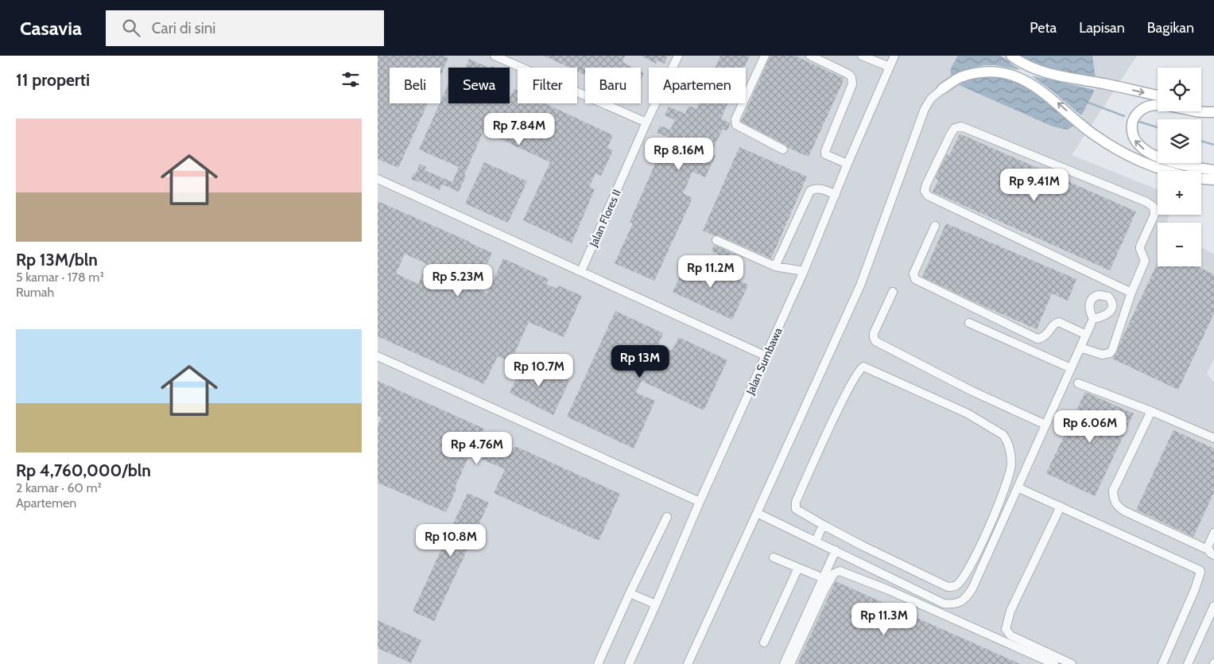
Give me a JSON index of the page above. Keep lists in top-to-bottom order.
{
  "streets": {
    "street": ["Jalan Flores II", "Jalan Sumbawa"]
  },
  "page": {
    "header": "Casavia",
    "search": "Cari di sini",
    "nav": ["Peta", "Lapisan", "Bagikan"],
    "heading": "11 properti",
    "map_buttons": ["+", "−"],
    "chip": [
      "Beli",
      "Sewa",
      "Filter",
      "Baru",
      "Apartemen"
    ],
    "list": [
      {
        "name": "Rp 13M/bln",
        "note": "5 kamar · 178 m² · Rumah"
      },
      {
        "name": "Rp 4,760,000/bln",
        "note": "2 kamar · 60 m² · Apartemen"
      }
    ],
    "price": [
      "Rp 7.84M",
      "Rp 8.16M",
      "Rp 9.41M",
      "Rp 11.2M",
      "Rp 5.23M",
      "Rp 13M",
      "Rp 10.7M",
      "Rp 6.06M",
      "Rp 4.76M",
      "Rp 10.8M",
      "Rp 11.3M"
    ]
  }
}
